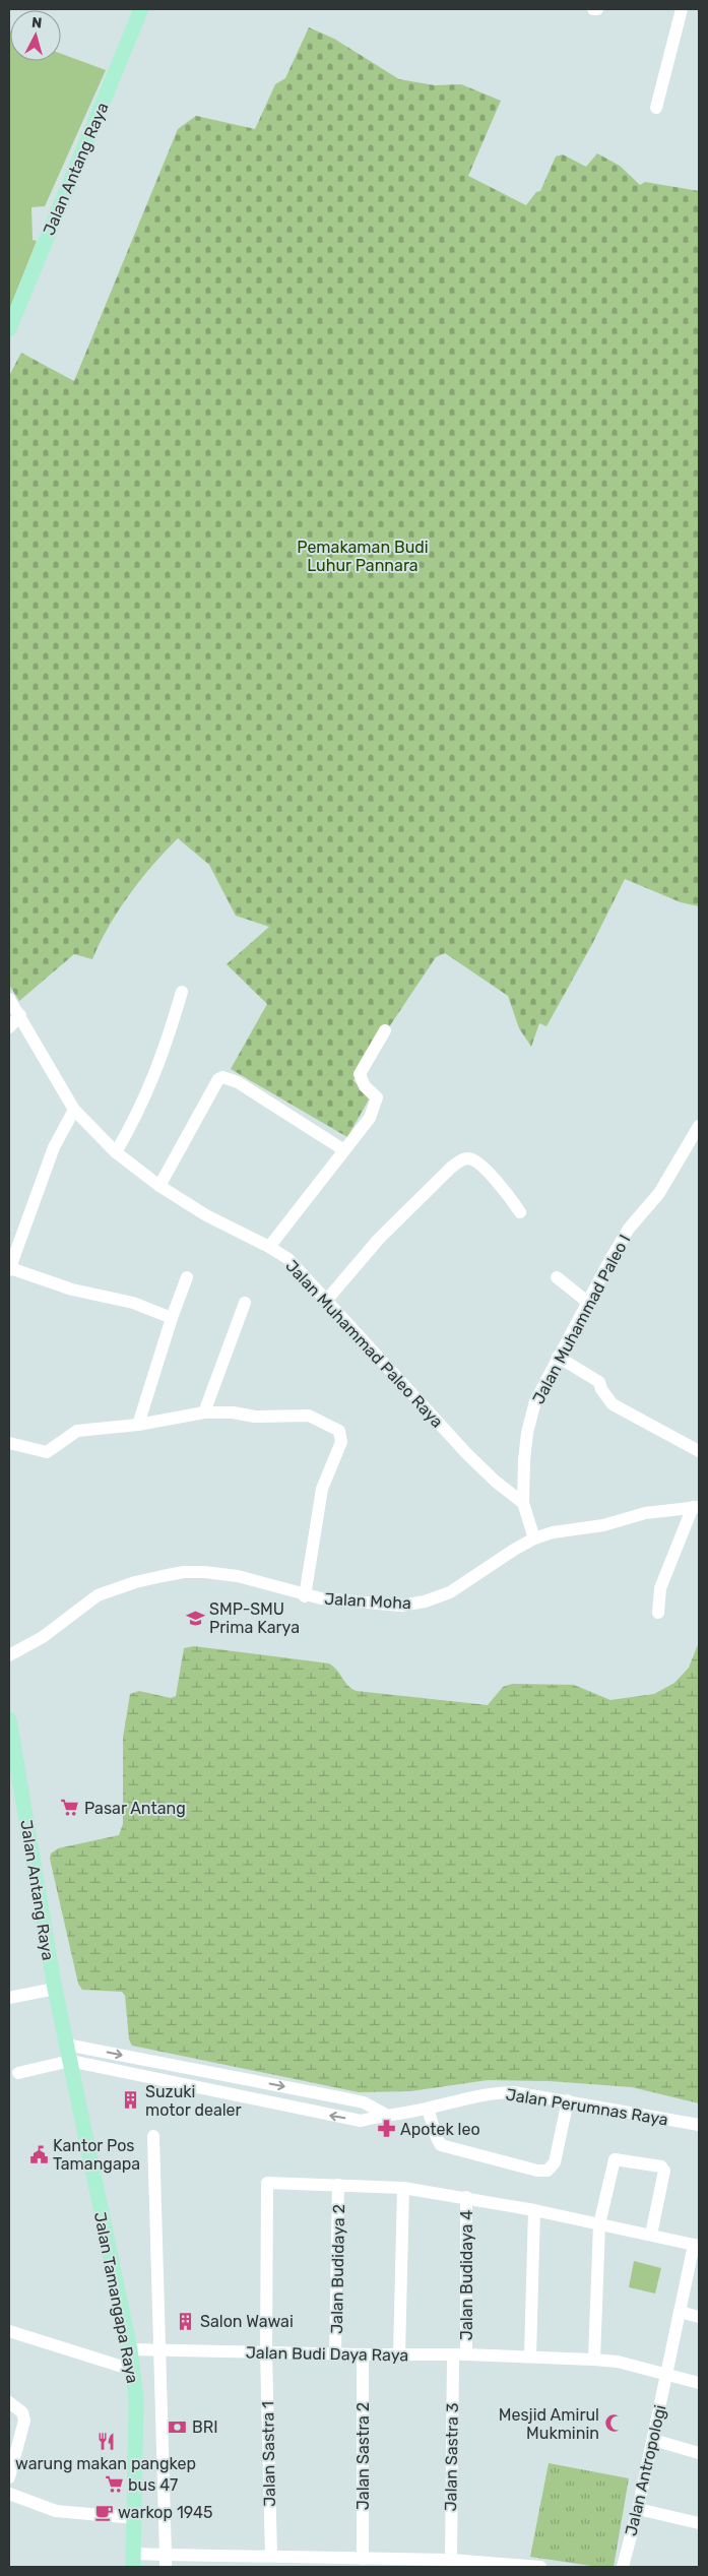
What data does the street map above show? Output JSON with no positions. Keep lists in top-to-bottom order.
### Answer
{
  "streets": {
    "main road": ["Jalan Antang Raya", "Jalan Tamangapa Raya"],
    "street": [
      "Jalan Muhammad Paleo I",
      "Jalan Muhammad Paleo Raya",
      "Jalan Moha",
      "Jalan Perumnas Raya",
      "Jalan Budidaya 2",
      "Jalan Budidaya 4",
      "Jalan Budi Daya Raya",
      "Jalan Sastra 1",
      "Jalan Sastra 2",
      "Jalan Sastra 3",
      "Jalan Antropologi"
    ]
  },
  "crossings": [
    ["Jalan Antang Raya", "Jalan Perumnas Raya"],
    ["Jalan Antang Raya", "Jalan Tamangapa Raya"],
    ["Jalan Muhammad Paleo I", "Jalan Muhammad Paleo Raya"],
    ["Jalan Perumnas Raya", "Jalan Tamangapa Raya"],
    ["Jalan Budidaya 2", "Jalan Budi Daya Raya"],
    ["Jalan Budidaya 2", "Jalan Sastra 1"],
    ["Jalan Budidaya 4", "Jalan Budi Daya Raya"],
    ["Jalan Tamangapa Raya", "Jalan Budi Daya Raya"],
    ["Jalan Budi Daya Raya", "Jalan Sastra 1"],
    ["Jalan Budi Daya Raya", "Jalan Sastra 2"],
    ["Jalan Budi Daya Raya", "Jalan Sastra 3"],
    ["Jalan Budi Daya Raya", "Jalan Antropologi"]
  ],
  "parks": ["Pemakaman Budi Luhur Pannara"],
  "places": {
    "school or university": ["SMP-SMU Prima Karya"],
    "supermarket": ["Pasar Antang", "bus 47"],
    "building": ["Suzuki motor dealer", "Salon Wawai"],
    "pharmacy": ["Apotek leo"],
    "public building": ["Kantor Pos Tamangapa"],
    "mosque": ["Mesjid Amirul Mukminin"],
    "bank": ["BRI"],
    "restaurant": ["warung makan pangkep"],
    "cafe": ["warkop 1945"]
  },
  "north": "top"
}
